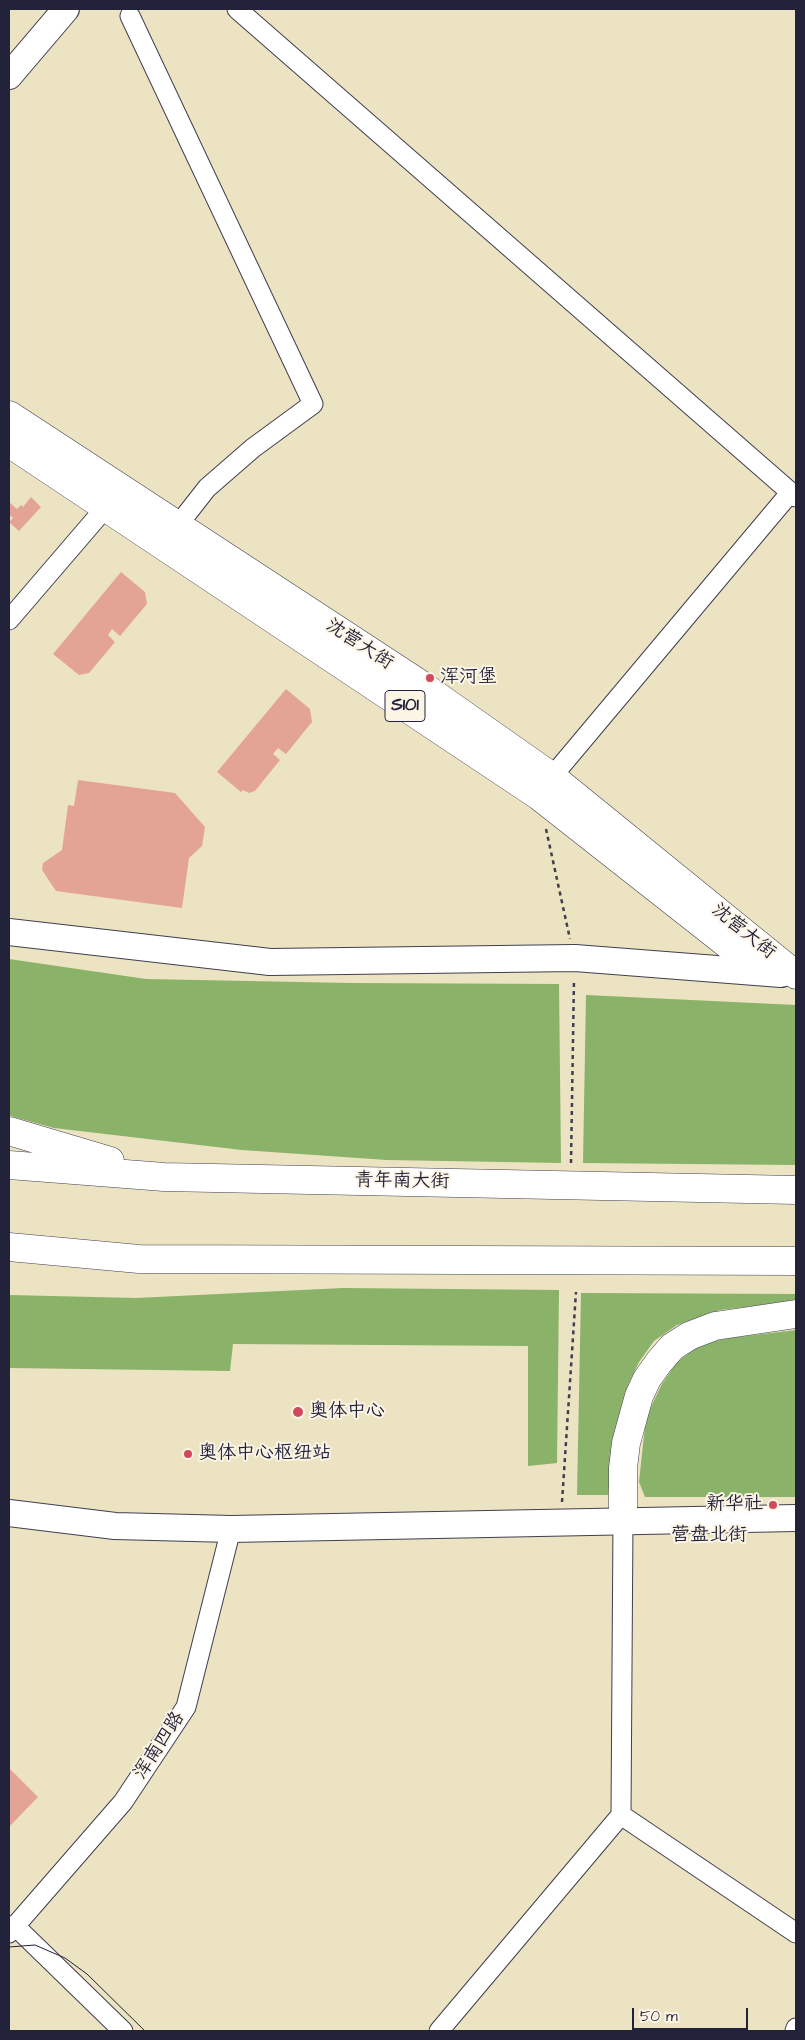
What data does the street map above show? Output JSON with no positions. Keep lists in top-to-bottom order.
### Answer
{
  "streets": {
    "main road": ["沈营大街", "S101", "青年南大街"],
    "street": ["营盘北街", "浑南四路"]
  },
  "places": [
    "浑河堡",
    "奥体中心",
    "奥体中心枢纽站",
    "新华社"
  ],
  "scale_bar": "50 m"
}
